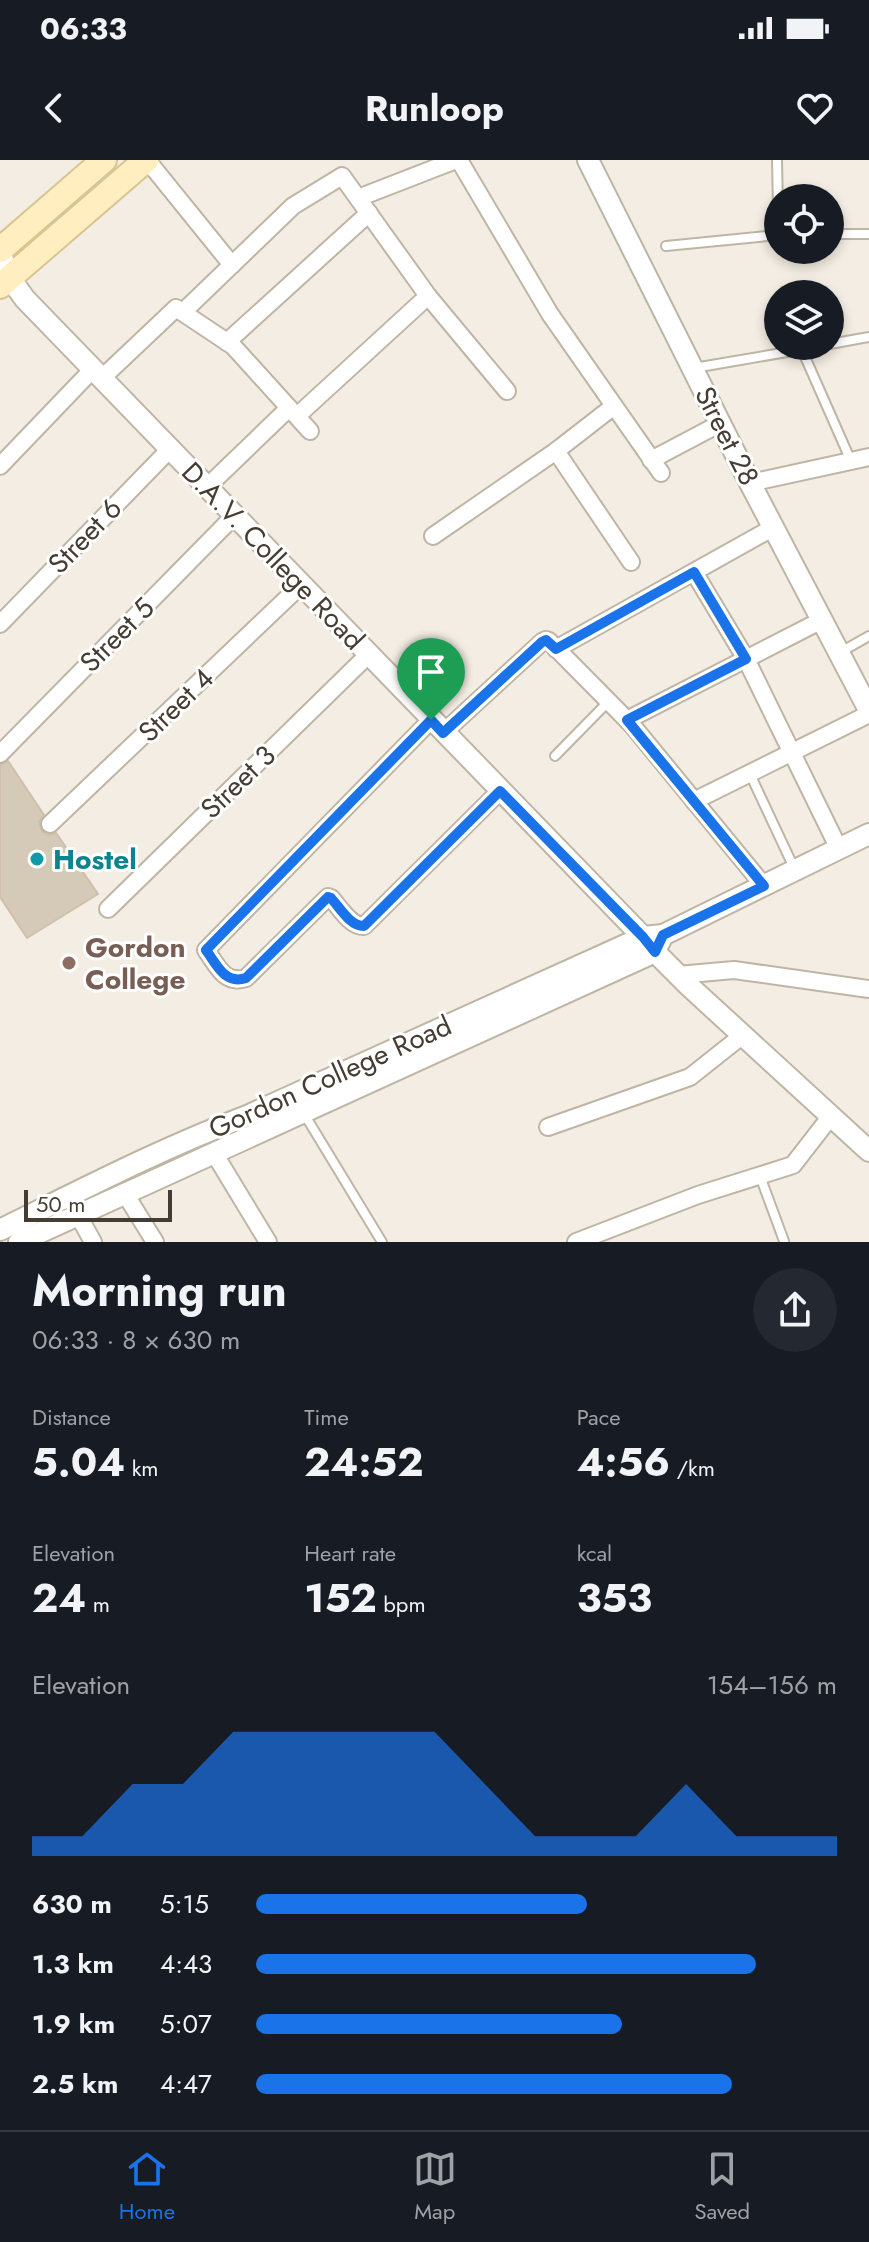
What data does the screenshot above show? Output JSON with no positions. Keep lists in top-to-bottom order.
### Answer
{
  "streets": {
    "street": [
      "Street 28",
      "Street 6",
      "D.A.V. College Road",
      "Street 5",
      "Street 4",
      "Street 3",
      "Gordon College Road"
    ]
  },
  "crossings": [
    ["Street 6", "D.A.V. College Road"],
    ["D.A.V. College Road", "Street 5"],
    ["D.A.V. College Road", "Street 4"],
    ["D.A.V. College Road", "Street 3"],
    ["D.A.V. College Road", "Gordon College Road"]
  ],
  "places": ["Hostel", "Gordon College"],
  "scale_bar": "50 m",
  "page": {
    "status": "06:33",
    "header": "Runloop",
    "scale": "50 m",
    "heading": ["Morning run", "06:33 · 8 × 630 m"],
    "stats": [
      ["Distance", "5.04 km"],
      ["Time", "24:52"],
      ["Pace", "4:56 /km"],
      ["Elevation", "24 m"],
      ["Heart rate", "152 bpm"],
      ["kcal", "353"]
    ],
    "chart": ["Elevation", "154–156 m"],
    "list": [
      {
        "name": "630 m",
        "note": "5:15"
      },
      {
        "name": "1.3 km",
        "note": "4:43"
      },
      {
        "name": "1.9 km",
        "note": "5:07"
      },
      {
        "name": "2.5 km",
        "note": "4:47"
      }
    ],
    "tabs": ["Home", "Map", "Saved"]
  }
}
